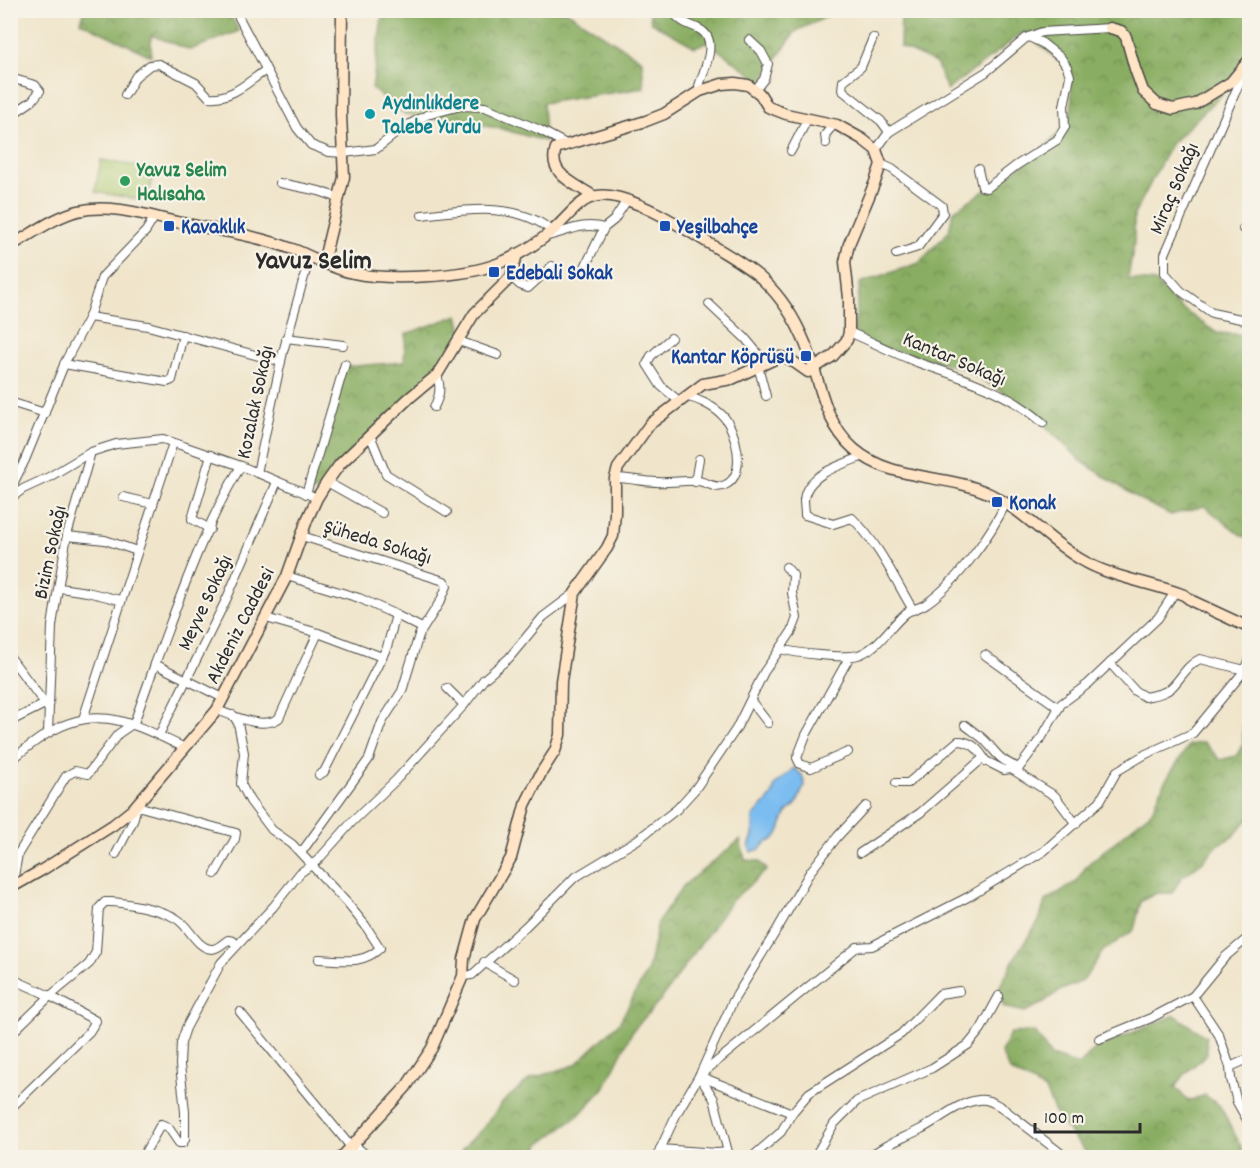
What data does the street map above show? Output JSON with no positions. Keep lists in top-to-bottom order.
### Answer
{
  "streets": {
    "street": [
      "Miraç Sokağı",
      "Kantar Sokağı",
      "Kozalak Sokağı",
      "Şüheda Sokağı",
      "Bizim Sokağı",
      "Meyve Sokağı",
      "Akdeniz Caddesi"
    ]
  },
  "crossings": [
    ["Şüheda Sokağı", "Akdeniz Caddesi"]
  ],
  "districts": ["Yavuz Selim"],
  "places": {
    "other": ["Aydınlıkdere Talebe Yurdu", "Yavuz Selim Halısaha"],
    "transit": [
      "Kavaklık",
      "Yeşilbahçe",
      "Edebali Sokak",
      "Kantar Köprüsü",
      "Konak"
    ]
  },
  "scale_bar": "100 m"
}
